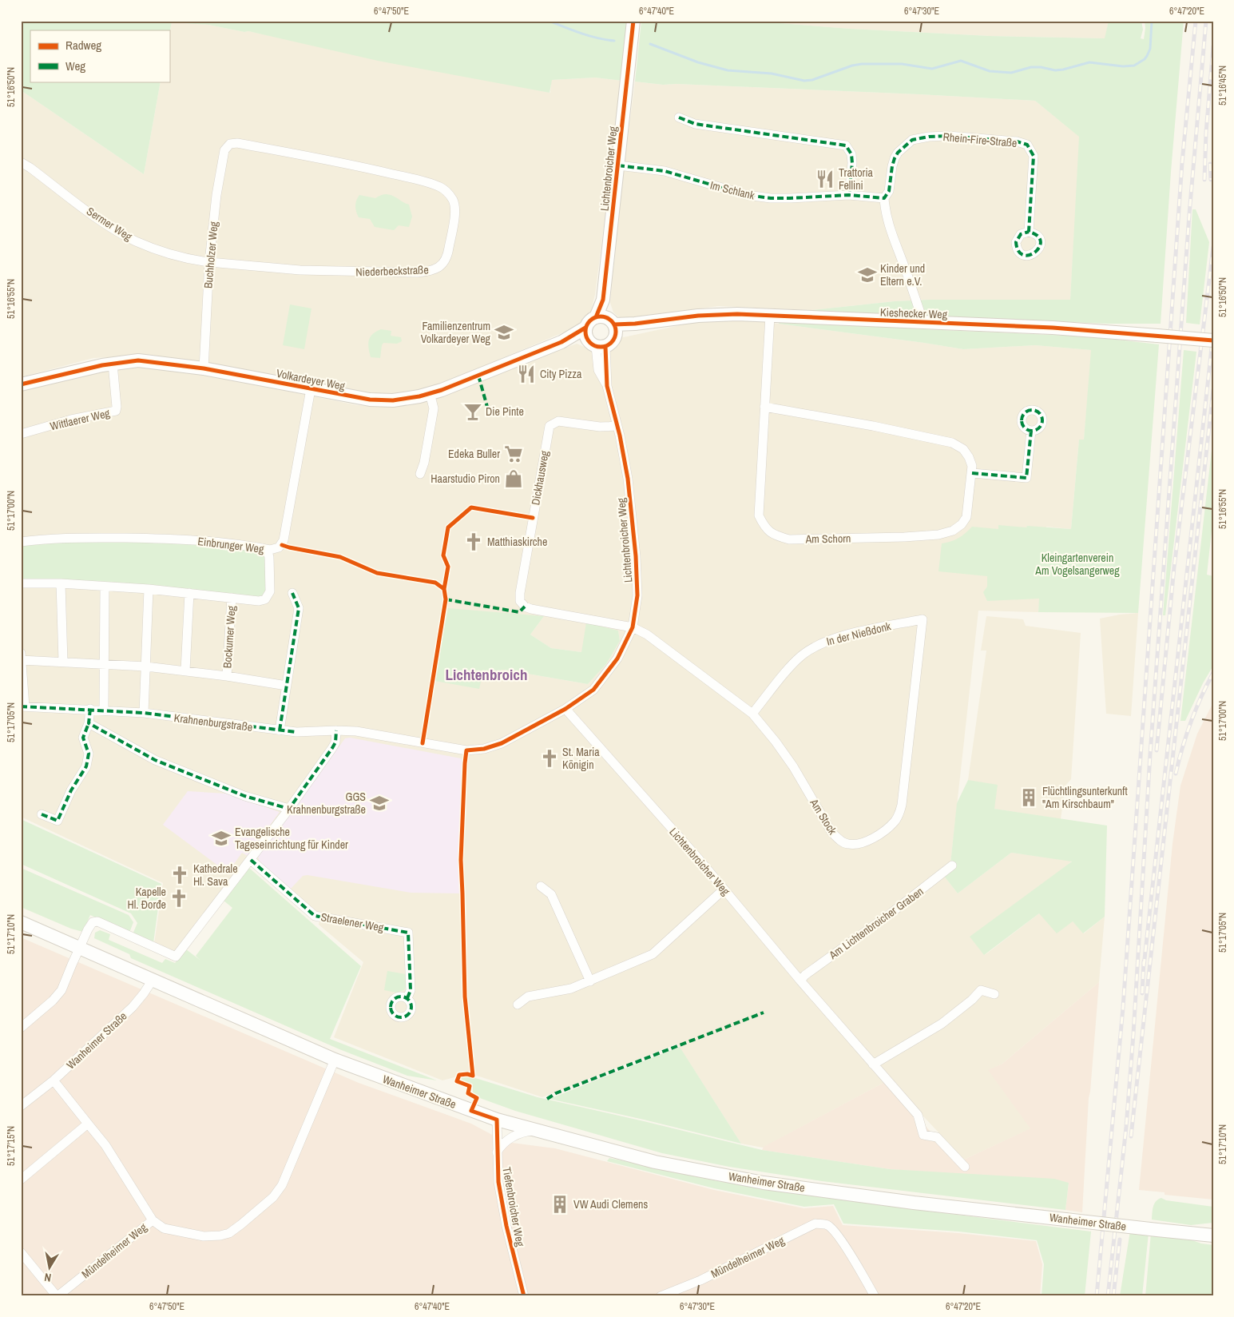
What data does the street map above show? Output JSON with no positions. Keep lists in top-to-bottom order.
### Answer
{
  "streets": {
    "street": [
      "Rhein-Fire-Straße",
      "Lichtenbroicher Weg",
      "Im Schlank",
      "Sermer Weg",
      "Buchholzer Weg",
      "Niederbeckstraße",
      "Kieshecker Weg",
      "Volkardeyer Weg",
      "Wittlaerer Weg",
      "Dickhausweg",
      "Am Schorn",
      "Einbrunger Weg",
      "In der Nießdonk",
      "Bockumer Weg",
      "Krahnenburgstraße",
      "Am Stock",
      "Straelener Weg",
      "Am Lichtenbroicher Graben",
      "Wanheimer Straße",
      "Tiefenbroicher Weg",
      "Mündelheimer Weg"
    ]
  },
  "crossings": [
    ["Rhein-Fire-Straße", "Im Schlank"],
    ["Lichtenbroicher Weg", "Im Schlank"],
    ["Lichtenbroicher Weg", "Kieshecker Weg"],
    ["Lichtenbroicher Weg", "Volkardeyer Weg"],
    ["Lichtenbroicher Weg", "Dickhausweg"],
    ["Lichtenbroicher Weg", "Krahnenburgstraße"],
    ["Lichtenbroicher Weg", "Am Stock"],
    ["Lichtenbroicher Weg", "Am Lichtenbroicher Graben"],
    ["Sermer Weg", "Buchholzer Weg"],
    ["Sermer Weg", "Niederbeckstraße"],
    ["Buchholzer Weg", "Niederbeckstraße"],
    ["Buchholzer Weg", "Volkardeyer Weg"],
    ["Kieshecker Weg", "Volkardeyer Weg"],
    ["Kieshecker Weg", "Am Schorn"],
    ["Volkardeyer Weg", "Wittlaerer Weg"],
    ["Volkardeyer Weg", "Einbrunger Weg"],
    ["Dickhausweg", "Am Stock"],
    ["Einbrunger Weg", "Bockumer Weg"],
    ["In der Nießdonk", "Am Stock"],
    ["Bockumer Weg", "Krahnenburgstraße"],
    ["Wanheimer Straße", "Tiefenbroicher Weg"]
  ],
  "districts": ["Lichtenbroich"],
  "parks": ["Kleingartenverein Am Vogelsangerweg"],
  "places": {
    "restaurant": ["Trattoria Fellini", "City Pizza"],
    "school or university": [
      "Kinder und Eltern e.V.",
      "Familienzentrum Volkardeyer Weg",
      "GGS Krahnenburgstraße",
      "Evangelische Tageseinrichtung für Kinder"
    ],
    "bar": ["Die Pinte"],
    "supermarket": ["Edeka Buller"],
    "shop": ["Haarstudio Piron"],
    "church": [
      "Matthiaskirche",
      "St. Maria Königin",
      "Kathedrale Hl. Sava",
      "Kapelle Hl. Đorđe"
    ],
    "building": ["Flüchtlingsunterkunft \"Am Kirschbaum\"", "VW Audi Clemens"]
  },
  "legend": ["Radweg", "Weg"],
  "north": "bottom",
  "coordinates": [
    "6°47'50\"E",
    "6°47'40\"E",
    "6°47'30\"E",
    "6°47'20\"E",
    "51°16'45\"N",
    "51°16'50\"N",
    "51°16'55\"N",
    "51°17'00\"N",
    "51°17'05\"N",
    "51°17'10\"N",
    "51°17'15\"N"
  ]
}
